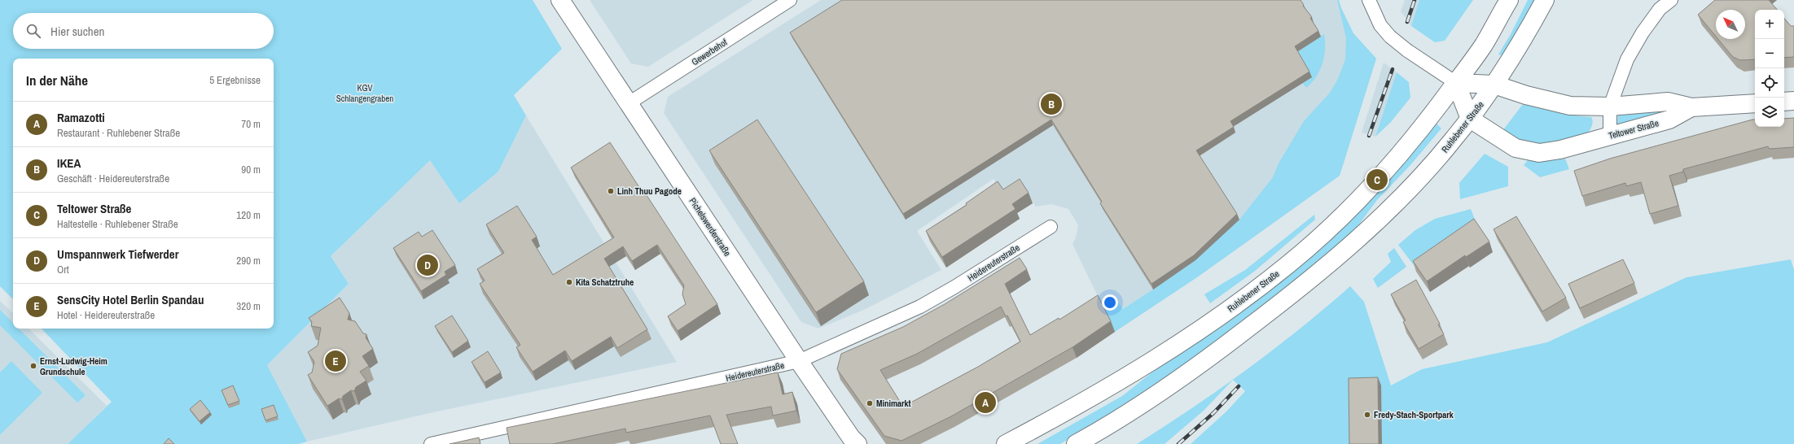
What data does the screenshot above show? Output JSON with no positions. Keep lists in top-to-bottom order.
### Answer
{
  "streets": {
    "main road": ["Ruhlebener Straße", "Teltower Straße", "Pichelswerderstraße"],
    "street": ["Gewerbehof", "Heidereuterstraße"]
  },
  "crossings": [
    ["Gewerbehof", "Pichelswerderstraße"],
    ["Ruhlebener Straße", "Teltower Straße"],
    ["Pichelswerderstraße", "Heidereuterstraße"]
  ],
  "parks": ["KGV Schlangengraben"],
  "places": [
    "Linh Thuu Pagode",
    "Kita Schatztruhe",
    "Ernst-Ludwig-Heim Grundschule",
    "Minimarkt",
    "Fredy-Stach-Sportpark"
  ],
  "north": "top left",
  "page": {
    "map_buttons": ["+", "−"],
    "search": "Hier suchen",
    "heading": ["In der Nähe", "5 Ergebnisse"],
    "pins": [
      "B",
      "C",
      "D",
      "E",
      "A"
    ],
    "list": [
      {
        "mark": "A",
        "name": "Ramazotti",
        "note": "Restaurant · Ruhlebener Straße",
        "value": "70 m"
      },
      {
        "mark": "B",
        "name": "IKEA",
        "note": "Geschäft · Heidereuterstraße",
        "value": "90 m"
      },
      {
        "mark": "C",
        "name": "Teltower Straße",
        "note": "Haltestelle · Ruhlebener Straße",
        "value": "120 m"
      },
      {
        "mark": "D",
        "name": "Umspannwerk Tiefwerder",
        "note": "Ort",
        "value": "290 m"
      },
      {
        "mark": "E",
        "name": "SensCity Hotel Berlin Spandau",
        "note": "Hotel · Heidereuterstraße",
        "value": "320 m"
      }
    ]
  }
}
